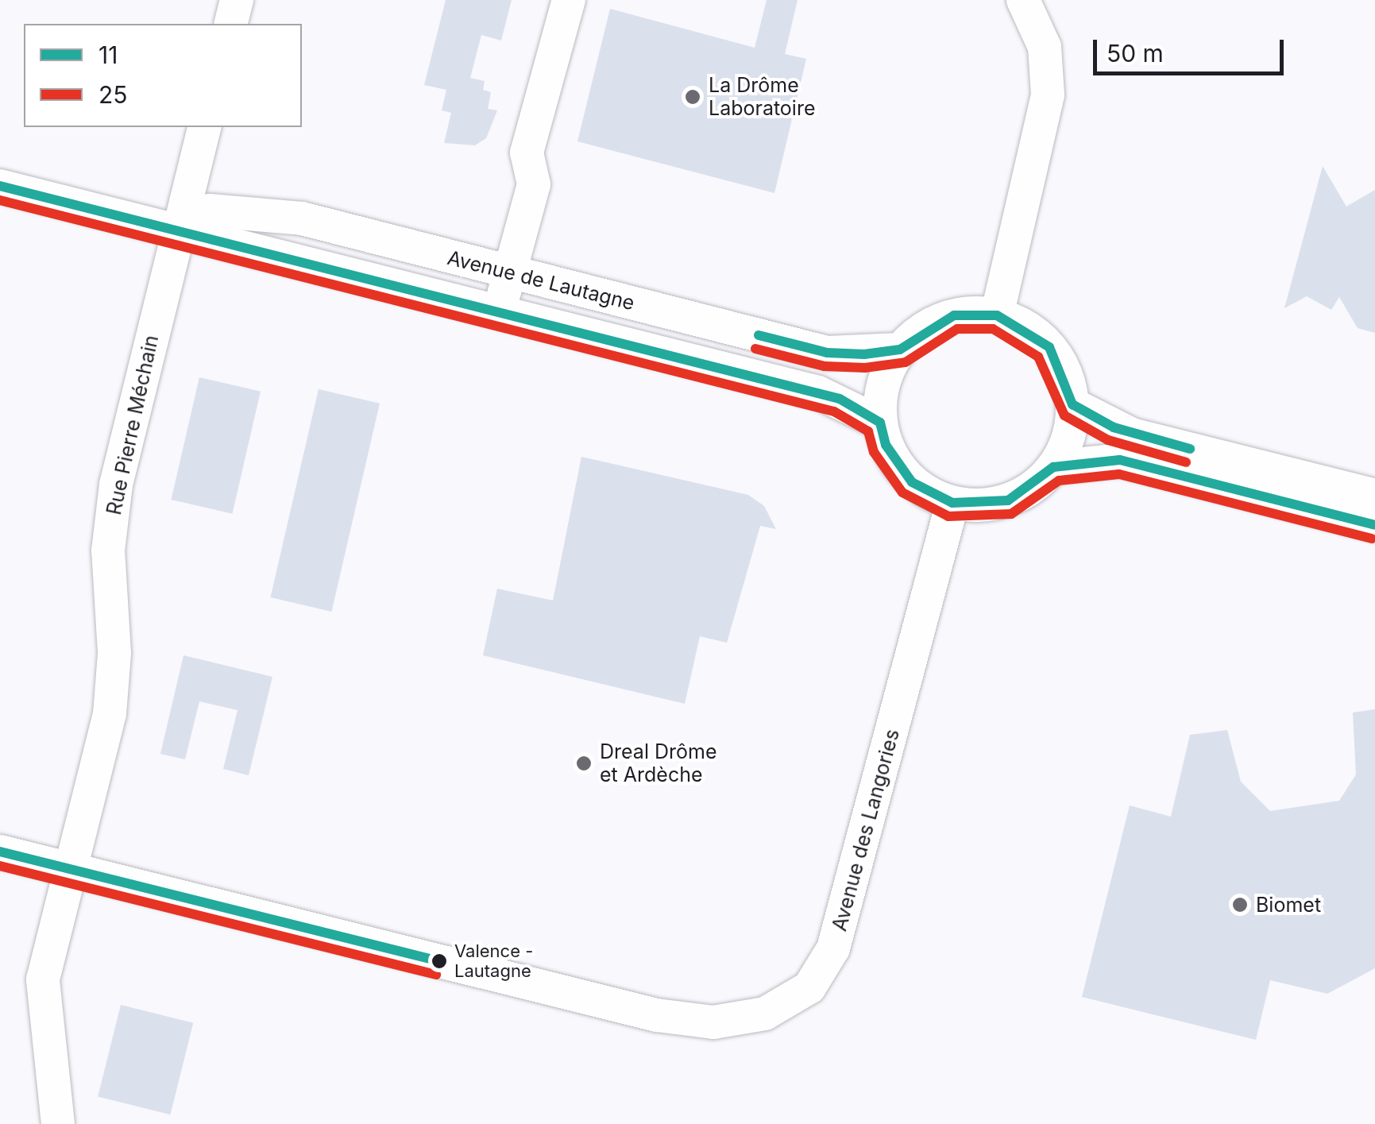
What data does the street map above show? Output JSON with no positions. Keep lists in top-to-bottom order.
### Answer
{
  "streets": {
    "street": ["Avenue de Lautagne", "Rue Pierre Méchain", "Avenue des Langories"]
  },
  "crossings": [
    ["Avenue de Lautagne", "Rue Pierre Méchain"],
    ["Avenue de Lautagne", "Avenue des Langories"],
    ["Rue Pierre Méchain", "Avenue des Langories"]
  ],
  "places": [
    "La Drôme Laboratoire",
    "Dreal Drôme et Ardèche",
    "Biomet",
    "Valence - Lautagne"
  ],
  "lines": ["transit line 11", "transit line 25"],
  "legend": ["11", "25"],
  "scale_bar": "50 m"
}
